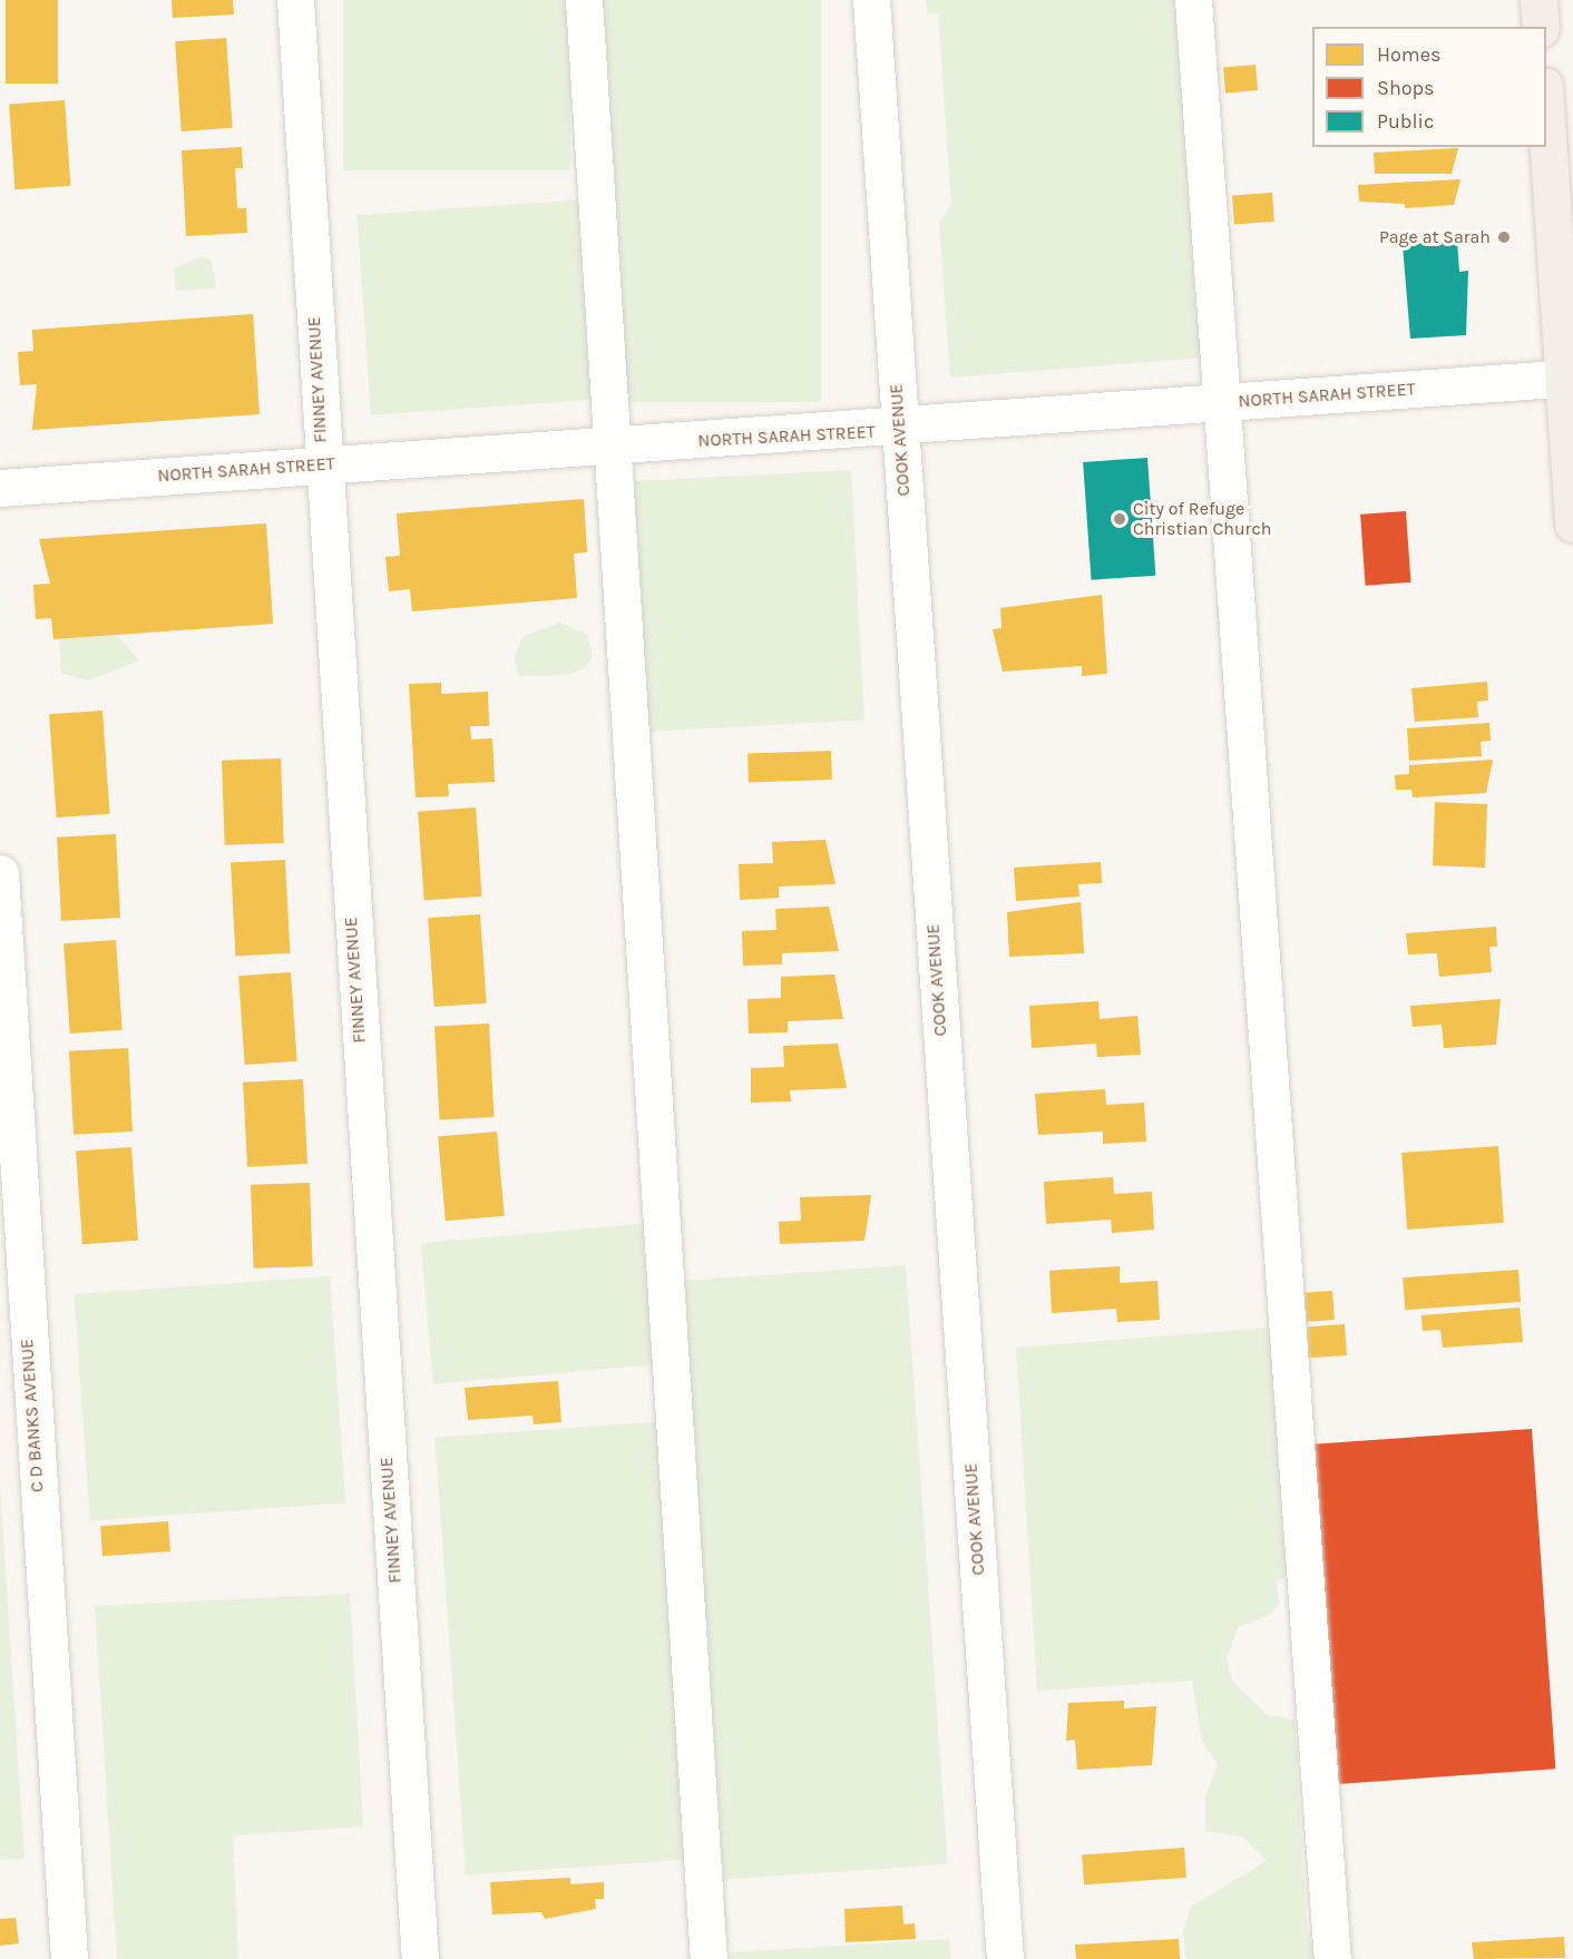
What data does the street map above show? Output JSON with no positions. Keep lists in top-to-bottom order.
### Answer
{
  "streets": {
    "street": [
      "FINNEY AVENUE",
      "NORTH SARAH STREET",
      "COOK AVENUE",
      "C D BANKS AVENUE"
    ]
  },
  "crossings": [
    ["FINNEY AVENUE", "NORTH SARAH STREET"],
    ["NORTH SARAH STREET", "COOK AVENUE"]
  ],
  "places": ["Page at Sarah", "City of Refuge Christian Church"],
  "legend": ["Homes", "Shops", "Public"]
}
